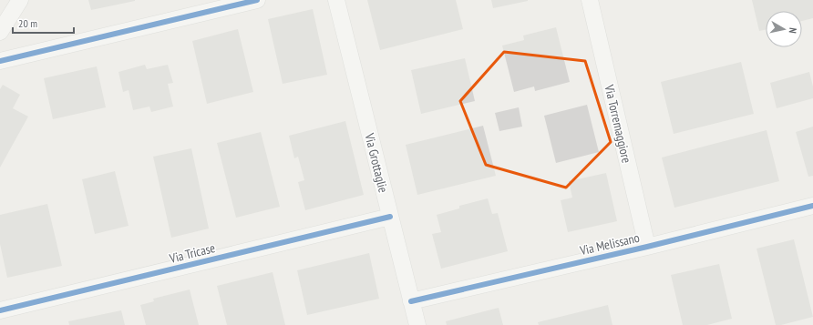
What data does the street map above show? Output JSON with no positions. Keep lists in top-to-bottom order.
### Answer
{
  "streets": {
    "street": [
      "Via Torremaggiore",
      "Via Grottaglie",
      "Via Melissano",
      "Via Tricase"
    ]
  },
  "crossings": [
    ["Via Torremaggiore", "Via Melissano"],
    ["Via Grottaglie", "Via Melissano"],
    ["Via Grottaglie", "Via Tricase"]
  ],
  "scale_bar": "20 m",
  "north": "right"
}
